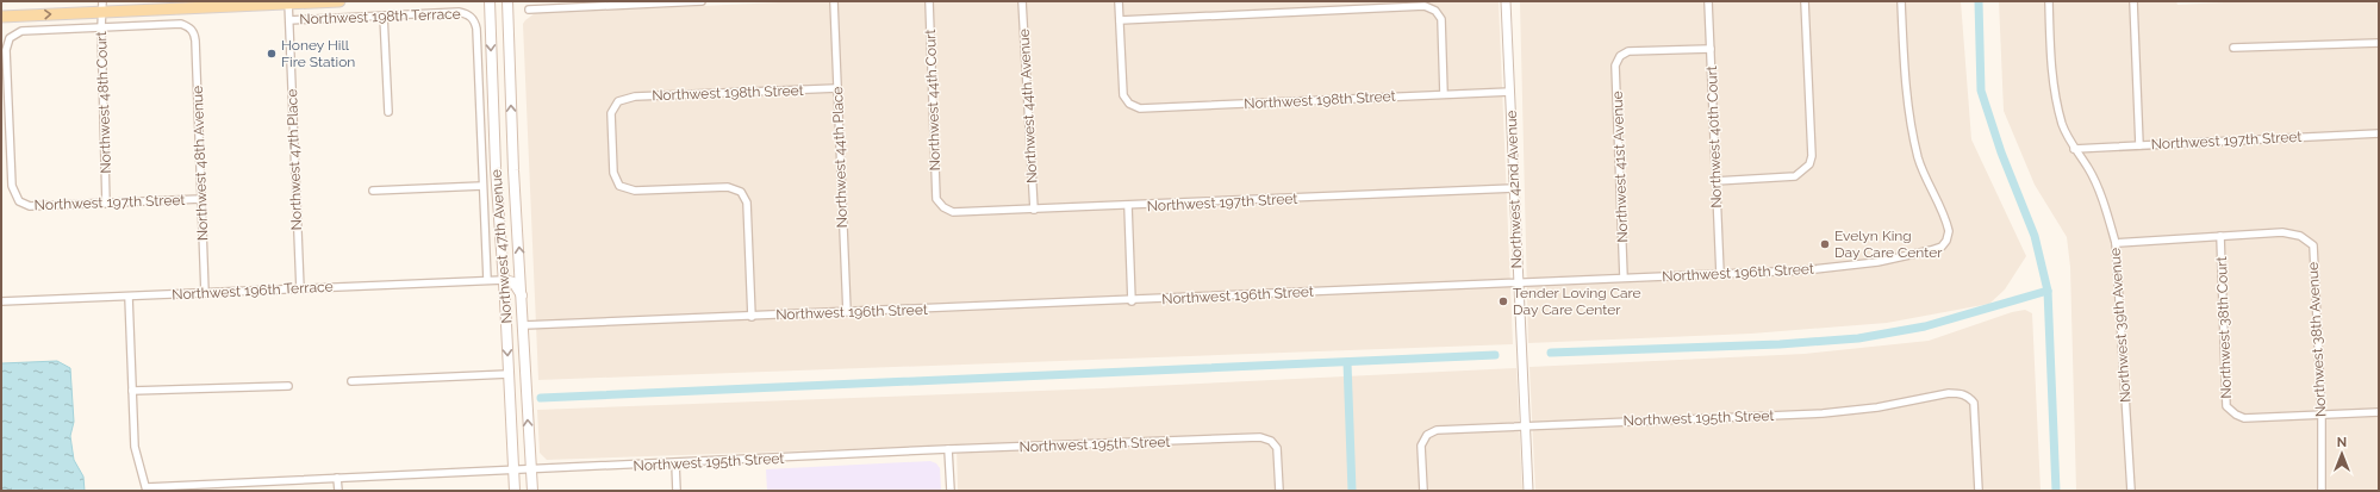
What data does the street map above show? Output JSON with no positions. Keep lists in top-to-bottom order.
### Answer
{
  "streets": {
    "main road": ["Northwest 47th Avenue"],
    "street": [
      "Northwest 198th Terrace",
      "Northwest 198th Street",
      "Northwest 44th Court",
      "Northwest 48th Court",
      "Northwest 44th Avenue",
      "Northwest 40th Court",
      "Northwest 197th Street",
      "Northwest 44th Place",
      "Northwest 47th Place",
      "Northwest 48th Avenue",
      "Northwest 41st Avenue",
      "Northwest 42nd Avenue",
      "Northwest 196th Street",
      "Northwest 196th Terrace",
      "Northwest 39th Avenue",
      "Northwest 38th Court",
      "Northwest 38th Avenue",
      "Northwest 195th Street"
    ]
  },
  "crossings": [
    ["Northwest 198th Terrace", "Northwest 47th Place"],
    ["Northwest 198th Terrace", "Northwest 47th Avenue"],
    ["Northwest 198th Street", "Northwest 44th Place"],
    ["Northwest 198th Street", "Northwest 42nd Avenue"],
    ["Northwest 198th Street", "Northwest 196th Street"],
    ["Northwest 44th Court", "Northwest 197th Street"],
    ["Northwest 48th Court", "Northwest 197th Street"],
    ["Northwest 48th Court", "Northwest 48th Avenue"],
    ["Northwest 44th Avenue", "Northwest 197th Street"],
    ["Northwest 40th Court", "Northwest 41st Avenue"],
    ["Northwest 40th Court", "Northwest 196th Street"],
    ["Northwest 197th Street", "Northwest 48th Avenue"],
    ["Northwest 197th Street", "Northwest 42nd Avenue"],
    ["Northwest 197th Street", "Northwest 39th Avenue"],
    ["Northwest 44th Place", "Northwest 196th Street"],
    ["Northwest 47th Place", "Northwest 196th Terrace"],
    ["Northwest 48th Avenue", "Northwest 196th Terrace"],
    ["Northwest 41st Avenue", "Northwest 196th Street"],
    ["Northwest 42nd Avenue", "Northwest 196th Street"],
    ["Northwest 42nd Avenue", "Northwest 195th Street"],
    ["Northwest 47th Avenue", "Northwest 196th Street"],
    ["Northwest 47th Avenue", "Northwest 196th Terrace"],
    ["Northwest 47th Avenue", "Northwest 195th Street"],
    ["Northwest 38th Court", "Northwest 38th Avenue"]
  ],
  "places": ["Honey Hill Fire Station", "Evelyn King Day Care Center", "Tender Loving Care Day Care Center"],
  "north": "top"
}
